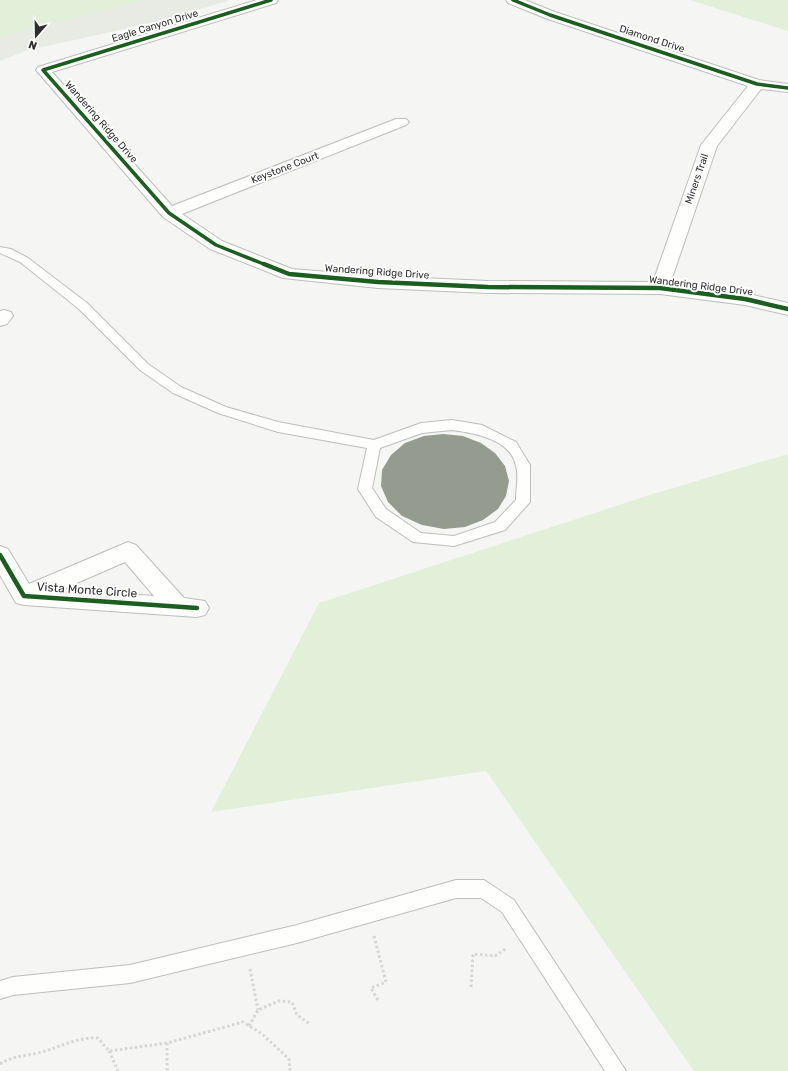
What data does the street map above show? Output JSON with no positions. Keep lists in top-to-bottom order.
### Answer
{
  "streets": {
    "street": [
      "Eagle Canyon Drive",
      "Diamond Drive",
      "Wandering Ridge Drive",
      "Keystone Court",
      "Miners Trail",
      "Vista Monte Circle"
    ]
  },
  "crossings": [
    ["Eagle Canyon Drive", "Wandering Ridge Drive"],
    ["Diamond Drive", "Miners Trail"],
    ["Wandering Ridge Drive", "Keystone Court"],
    ["Wandering Ridge Drive", "Miners Trail"]
  ],
  "north": "bottom"
}
